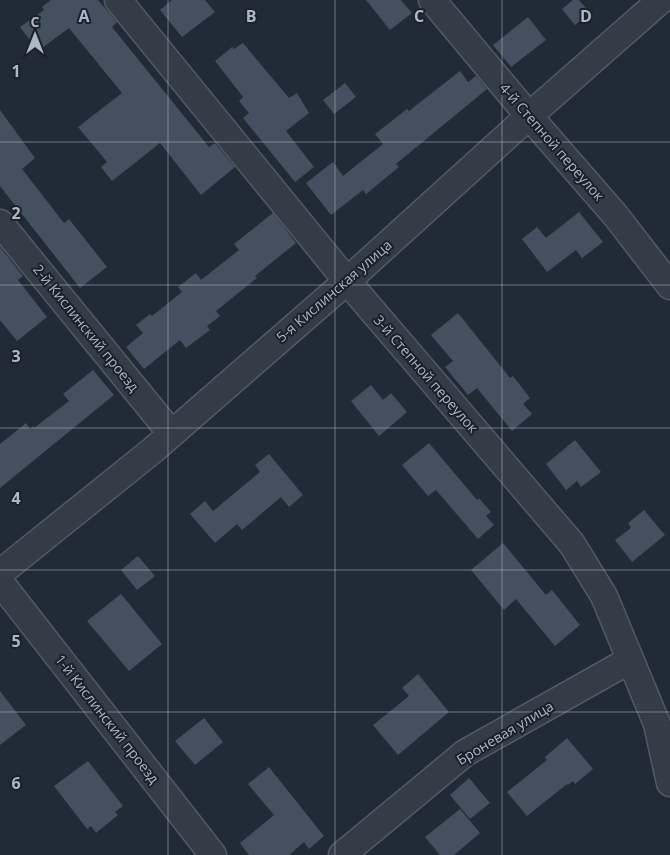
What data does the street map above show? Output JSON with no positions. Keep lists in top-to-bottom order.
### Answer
{
  "streets": {
    "street": [
      "4-й Степной переулок",
      "5-я Кислинская улица",
      "2-й Кислинский проезд",
      "3-й Степной переулок",
      "1-й Кислинский проезд",
      "Броневая улица"
    ]
  },
  "crossings": [
    ["4-й Степной переулок", "5-я Кислинская улица"],
    ["5-я Кислинская улица", "2-й Кислинский проезд"],
    ["5-я Кислинская улица", "3-й Степной переулок"],
    ["3-й Степной переулок", "Броневая улица"]
  ],
  "north": "top",
  "grid": {
    "columns": [
      "A",
      "B",
      "C",
      "D"
    ],
    "rows": [
      "1",
      "2",
      "3",
      "4",
      "5",
      "6"
    ]
  }
}
